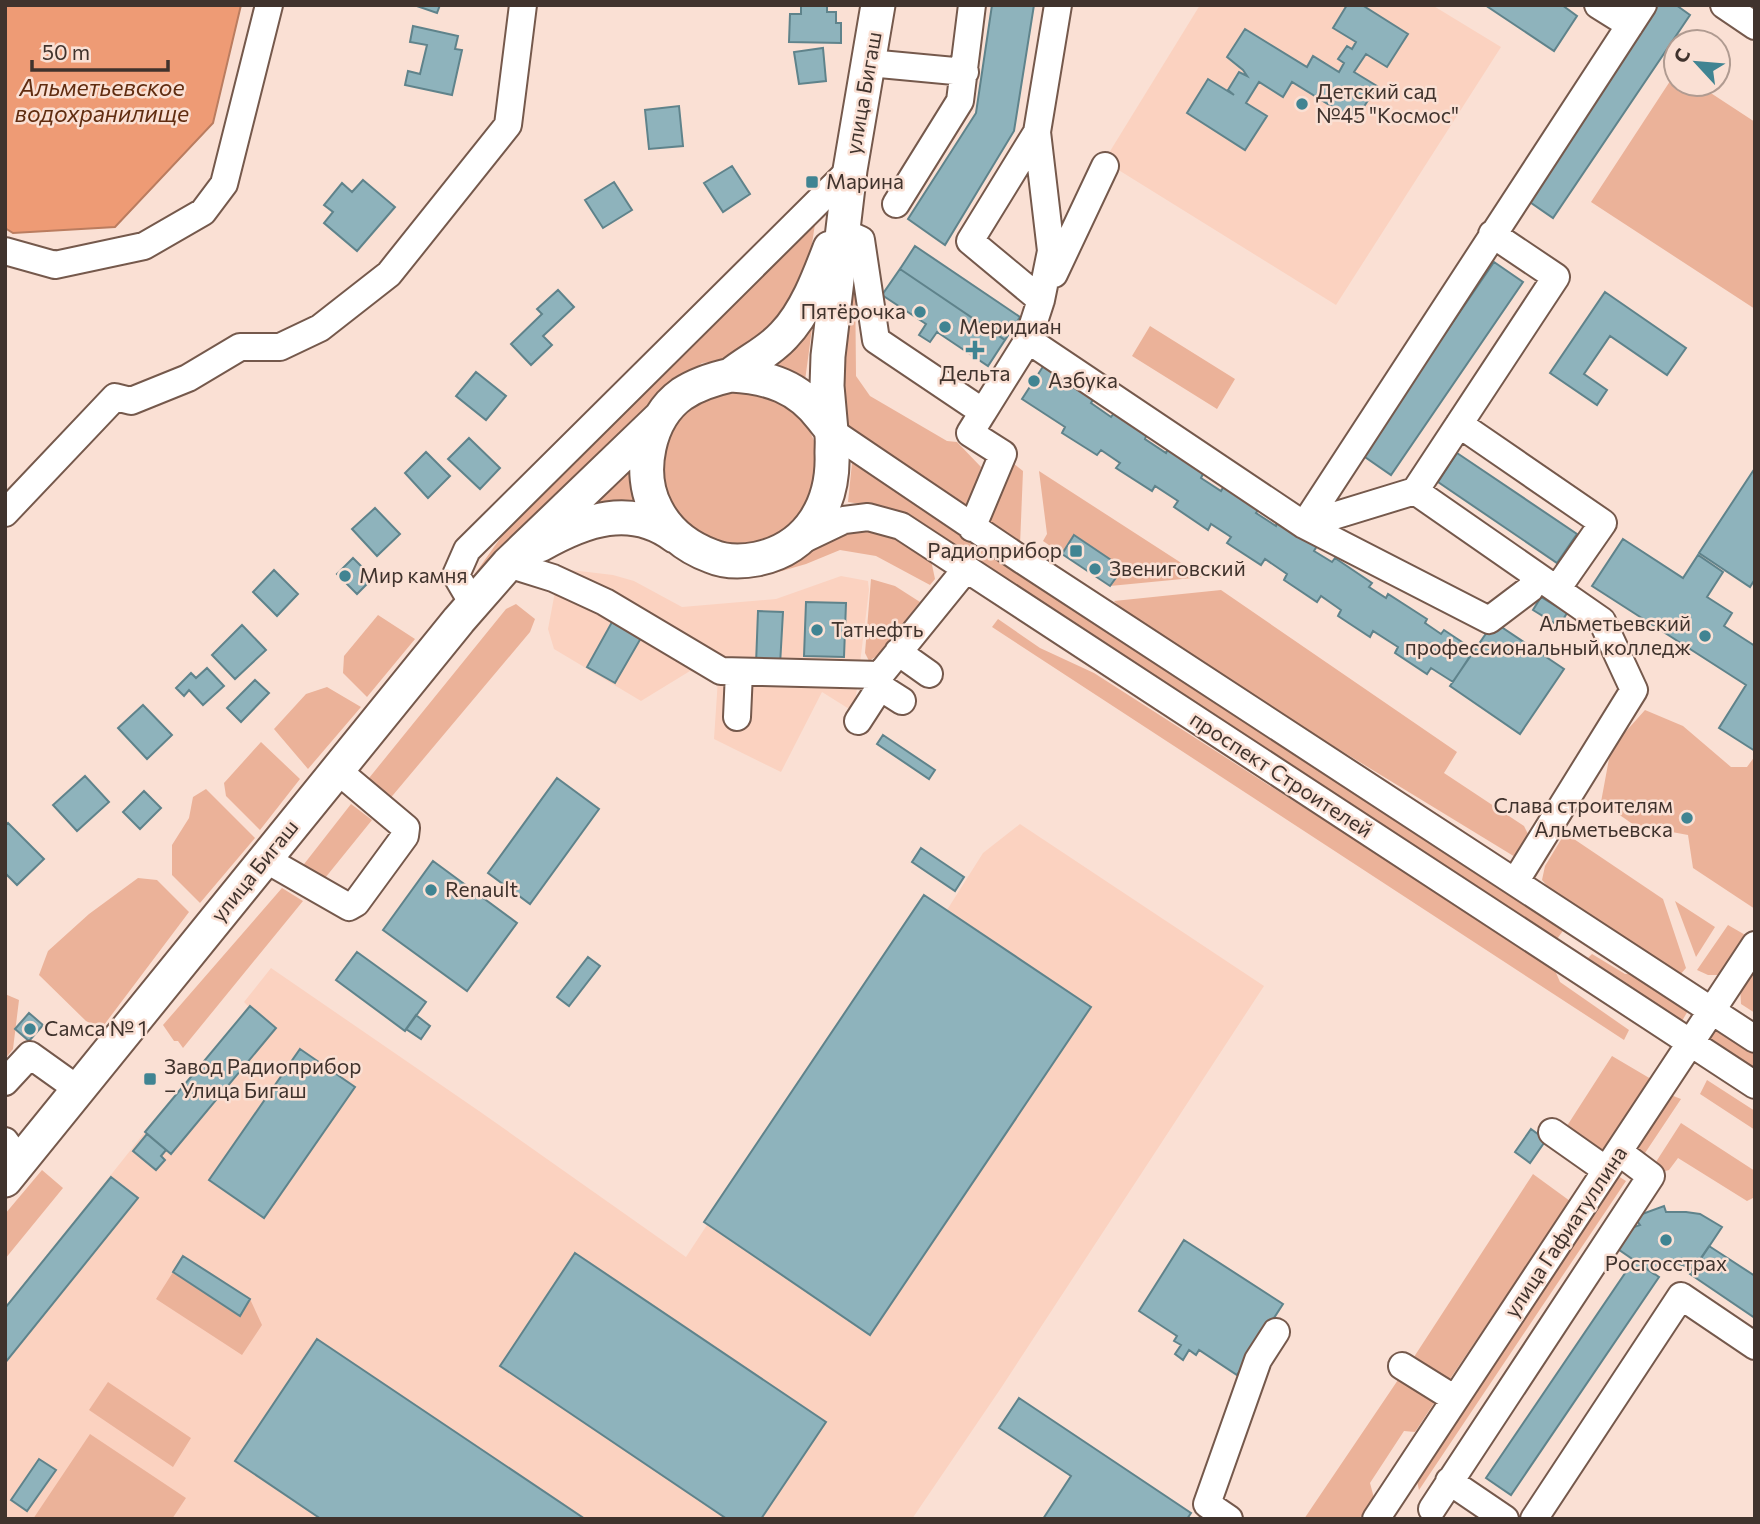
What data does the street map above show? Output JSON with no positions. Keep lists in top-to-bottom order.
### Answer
{
  "streets": {
    "main road": ["улица Бигаш"],
    "street": ["проспект Строителей", "улица Гафиатуллина"]
  },
  "crossings": [
    ["улица Бигаш", "проспект Строителей"],
    ["проспект Строителей", "улица Гафиатуллина"]
  ],
  "water": ["Альметьевское водохранилище"],
  "places": {
    "other": [
      "Детский сад №45 \"Космос\"",
      "Пятёрочка",
      "Меридиан",
      "Азбука",
      "Звениговский",
      "Мир камня",
      "Татнефть",
      "Альметьевский профессиональный колледж",
      "Слава строителям Альметьевска",
      "Renault",
      "Самса № 1",
      "Росгосстрах"
    ],
    "transit": ["Марина", "Радиоприбор", "Завод Радиоприбор – Улица Бигаш"],
    "health": ["Дельта"]
  },
  "scale_bar": "50 m",
  "north": "top left"
}
